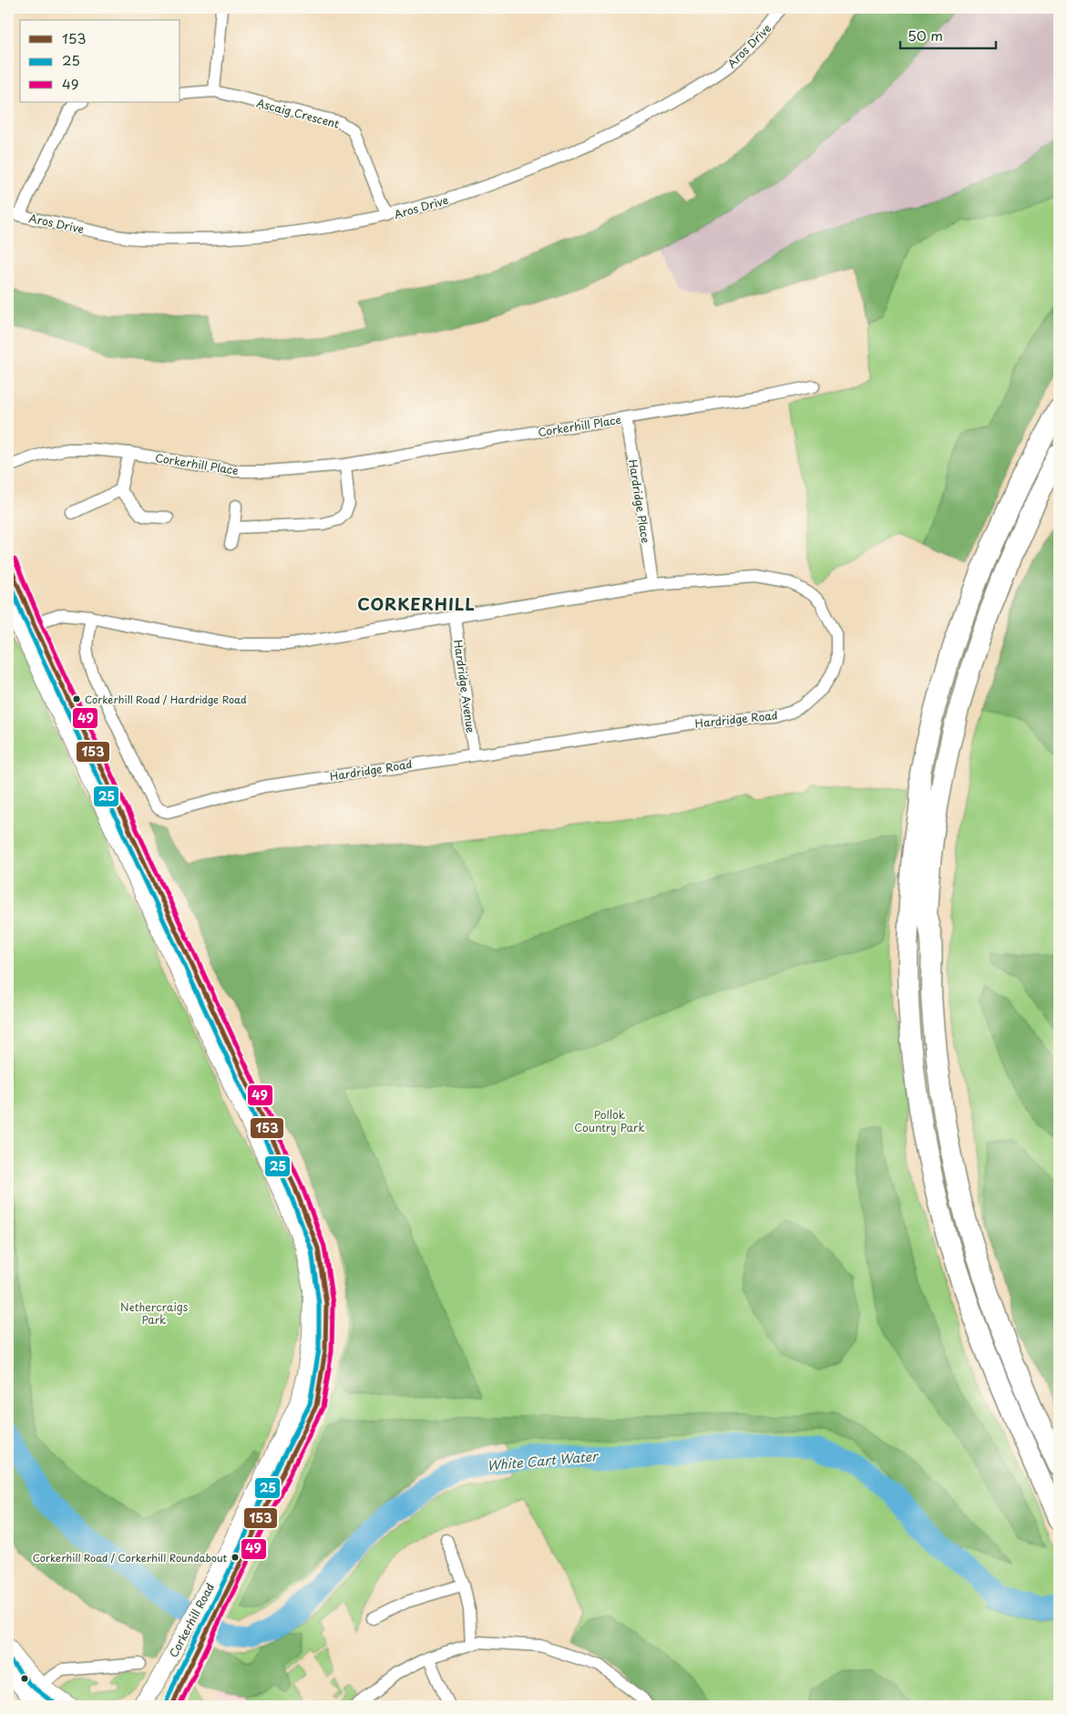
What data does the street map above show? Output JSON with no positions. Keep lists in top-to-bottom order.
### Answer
{
  "streets": {
    "street": [
      "Aros Drive",
      "Ascaig Crescent",
      "Corkerhill Place",
      "Hardridge Place",
      "Hardridge Avenue",
      "Hardridge Road",
      "Corkerhill Road"
    ]
  },
  "crossings": [
    ["Aros Drive", "Ascaig Crescent"],
    ["Corkerhill Place", "Hardridge Place"],
    ["Hardridge Place", "Hardridge Road"],
    ["Hardridge Avenue", "Hardridge Road"],
    ["Hardridge Road", "Corkerhill Road"]
  ],
  "districts": ["CORKERHILL"],
  "water": ["White Cart Water"],
  "parks": ["Pollok Country Park", "Nethercraigs Park"],
  "places": ["Corkerhill Road / Hardridge Road", "Corkerhill Road / Corkerhill Roundabout"],
  "lines": ["transit line 49", "transit line 153", "transit line 25"],
  "legend": ["153", "25", "49"],
  "scale_bar": "50 m"
}
